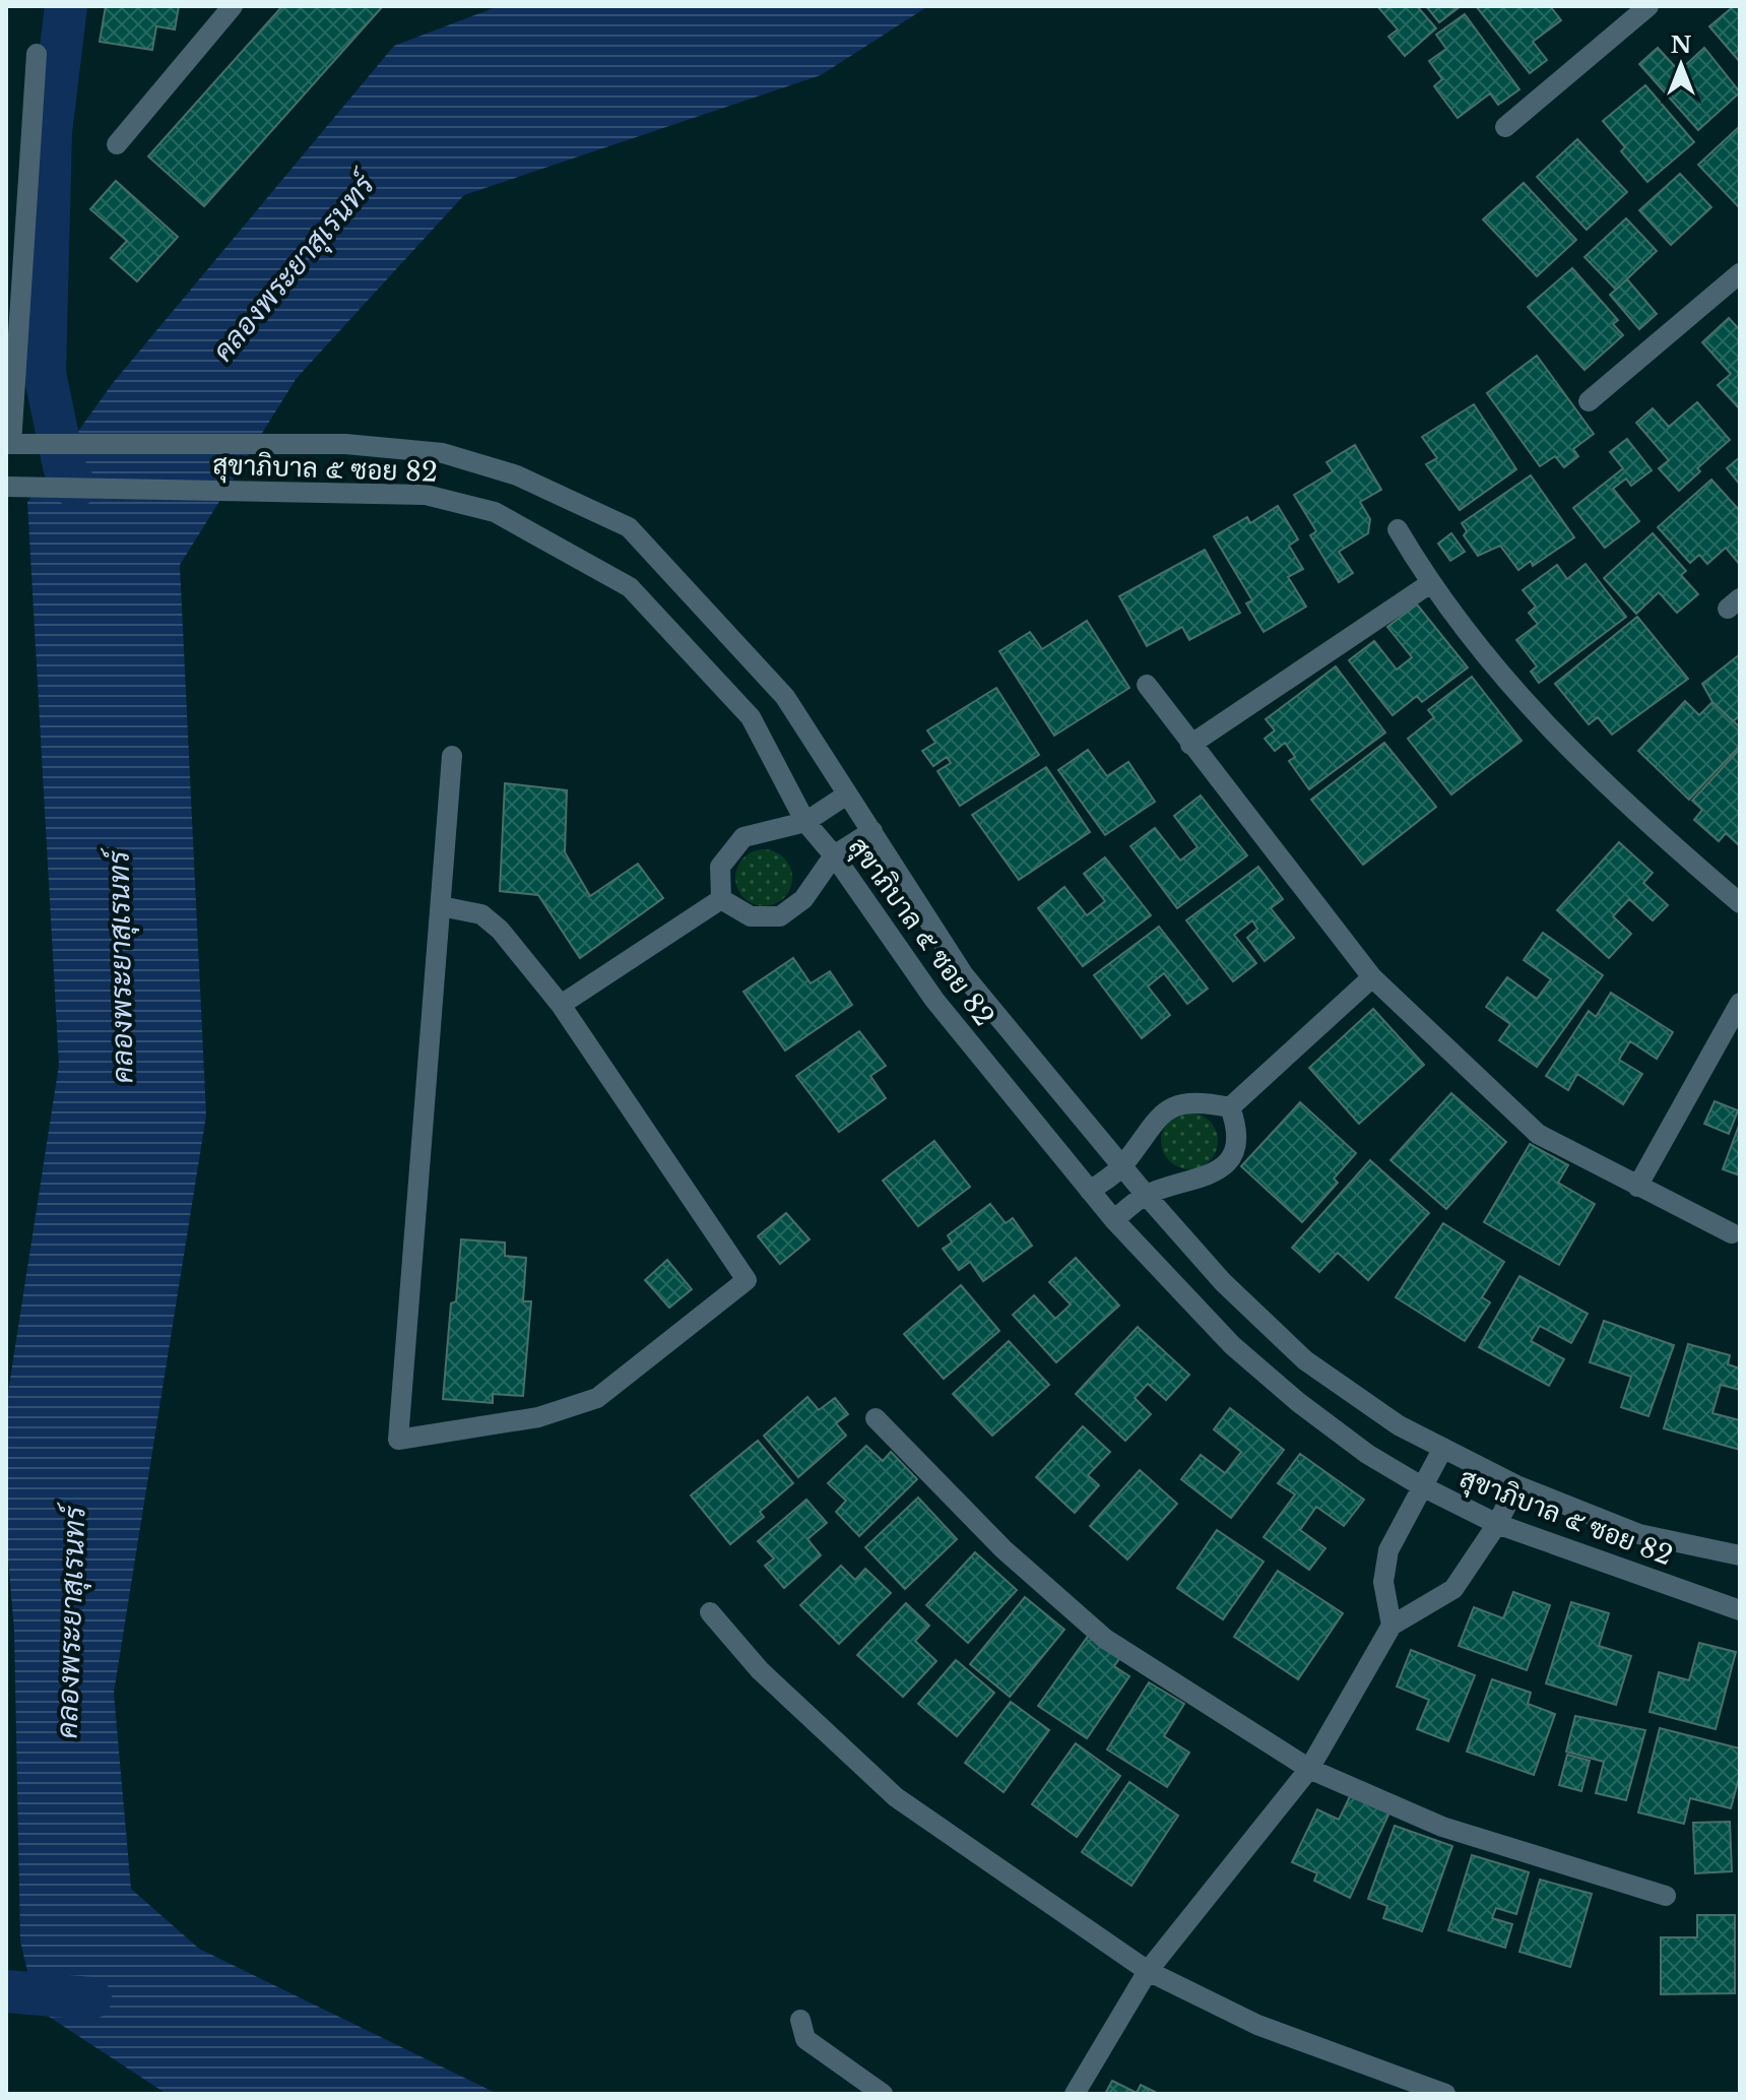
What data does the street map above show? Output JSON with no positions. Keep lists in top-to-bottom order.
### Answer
{
  "streets": {
    "street": ["สุขาภิบาล ๕ ซอย 82"]
  },
  "water": ["คลองพระยาสุเรนทร์"],
  "north": "top"
}
